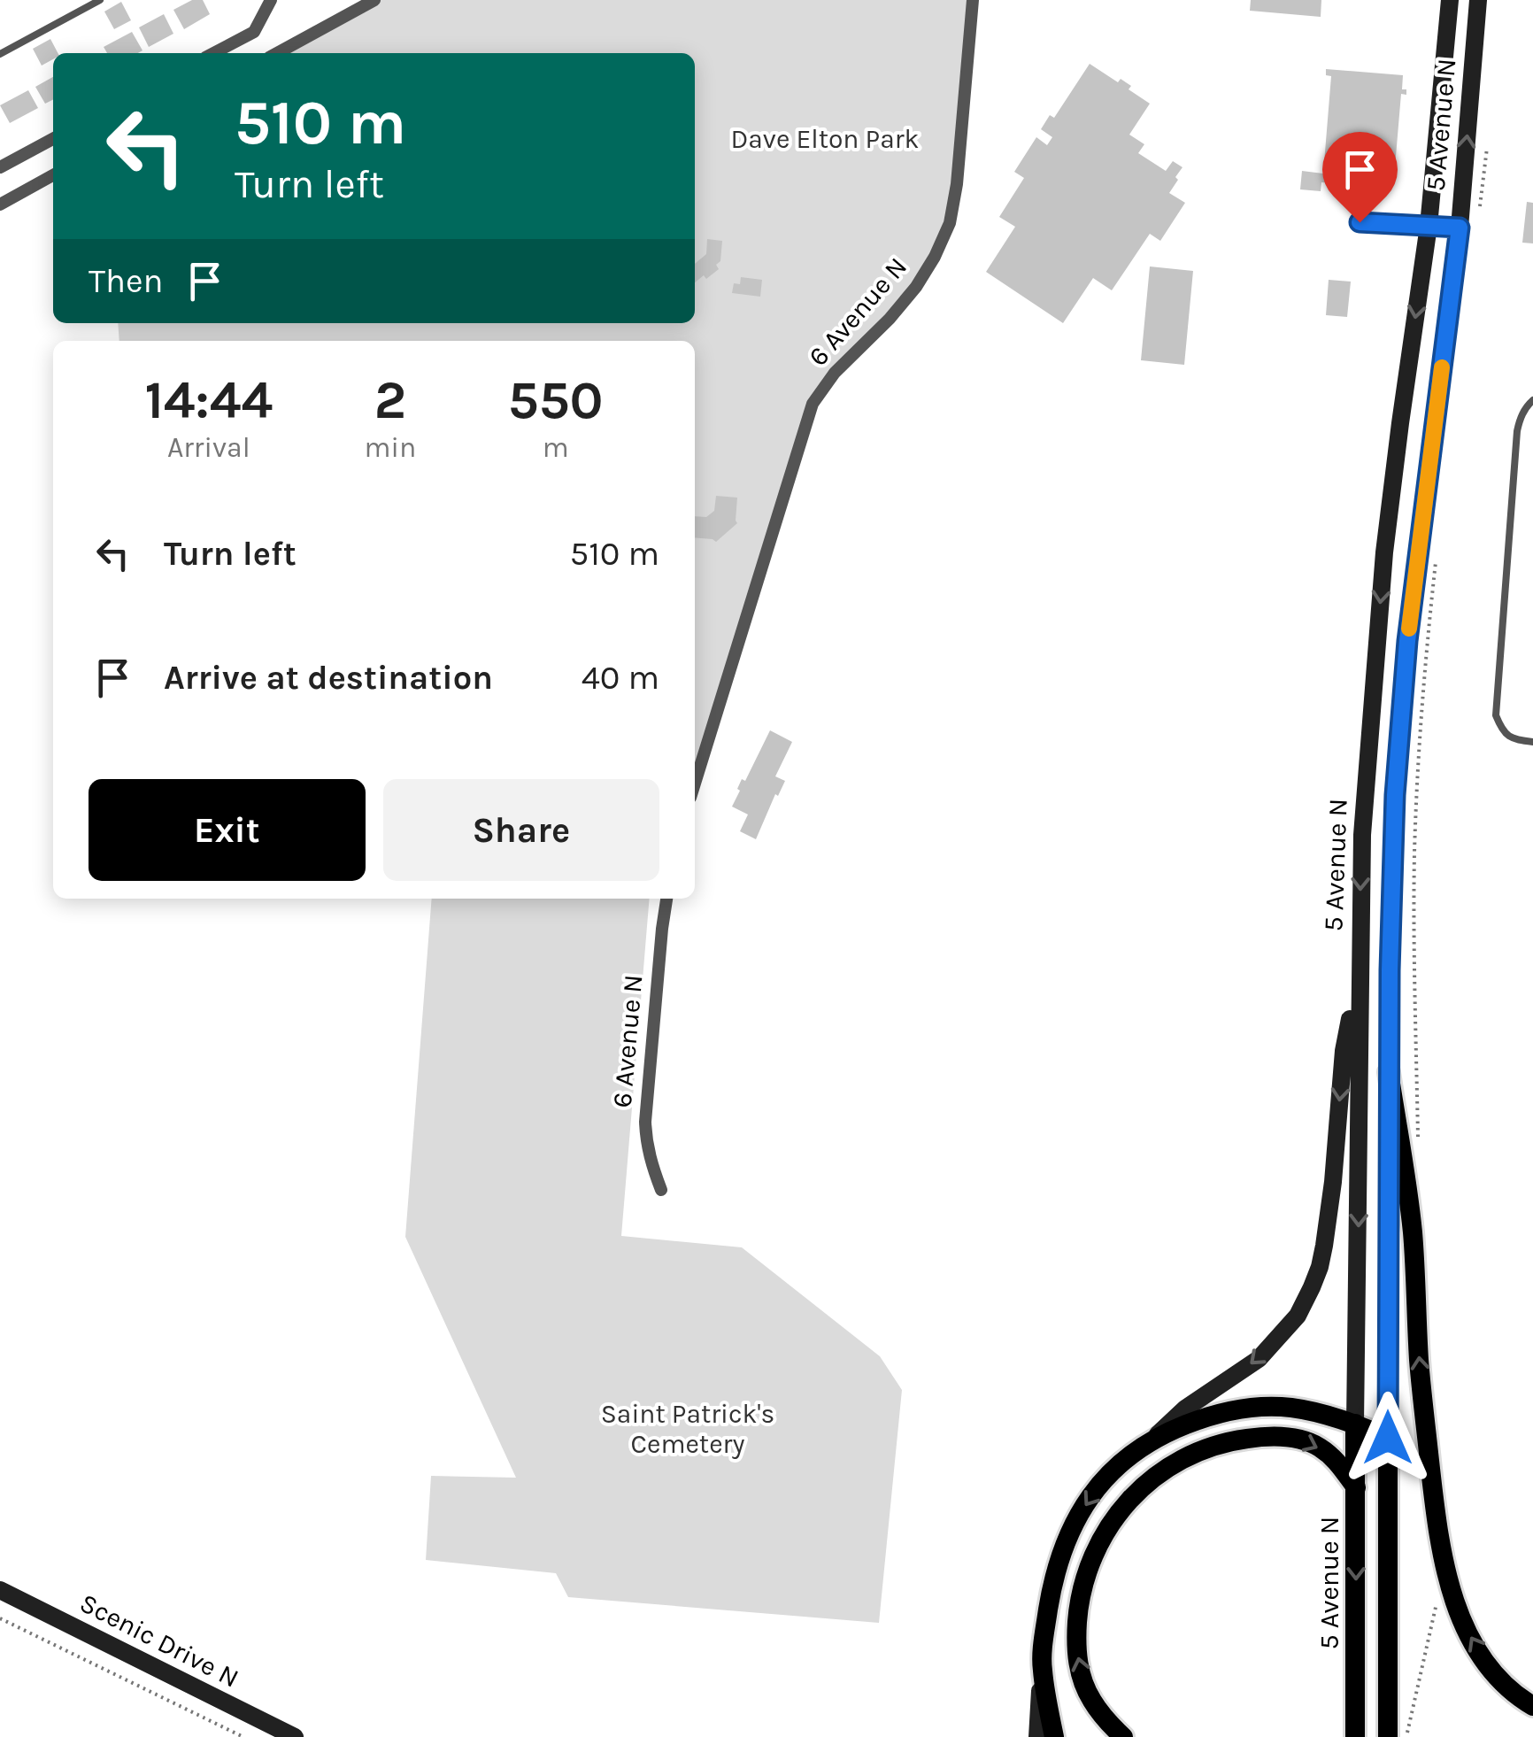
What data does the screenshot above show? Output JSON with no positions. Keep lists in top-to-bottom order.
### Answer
{
  "streets": {
    "main road": ["5 Avenue N", "Scenic Drive N"],
    "street": ["6 Avenue N"]
  },
  "parks": ["Dave Elton Park", "Saint Patrick's Cemetery"],
  "page": {
    "turn": ["510 m", "Turn left"],
    "then": "Then",
    "eta": [
      "14:44",
      "Arrival",
      "2",
      "min",
      "550",
      "m"
    ],
    "list": [
      {
        "name": "Turn left",
        "value": "510 m"
      },
      {
        "name": "Arrive at destination",
        "value": "40 m"
      }
    ],
    "buttons": ["Exit", "Share"]
  }
}
